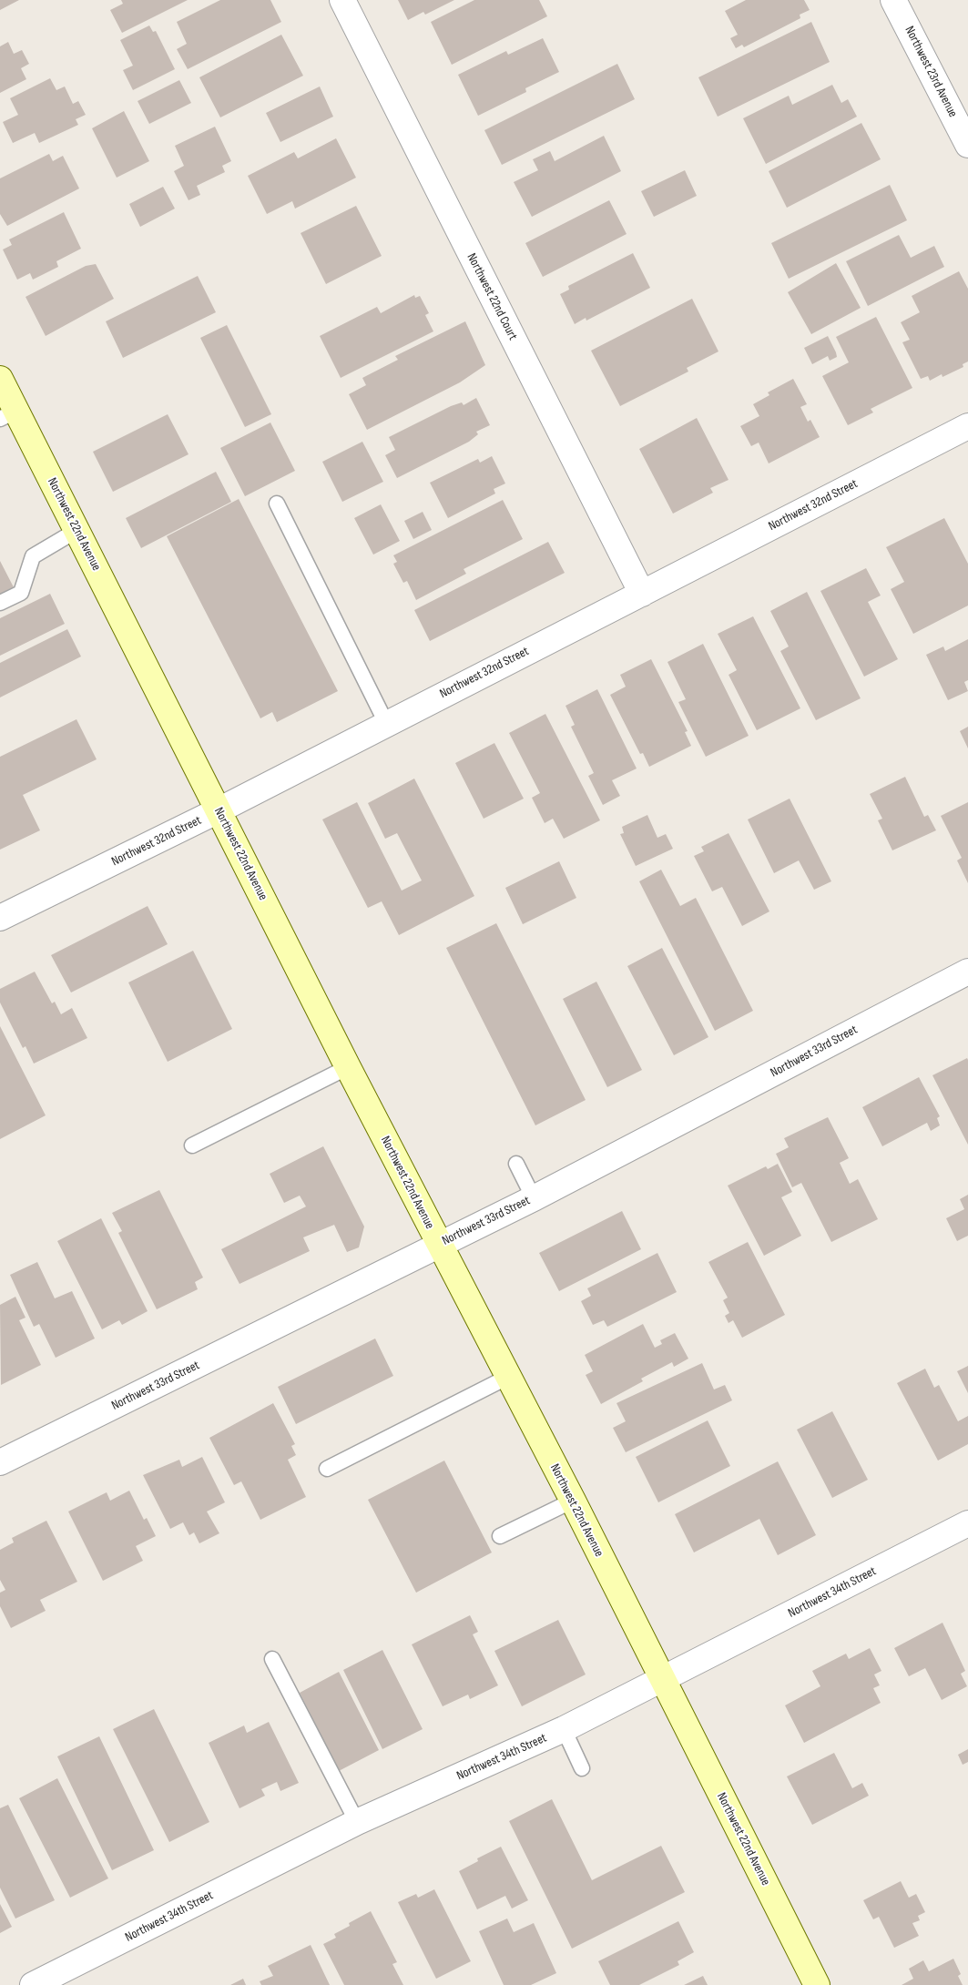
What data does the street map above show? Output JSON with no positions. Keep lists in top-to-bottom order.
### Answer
{
  "streets": {
    "main road": ["Northwest 22nd Avenue"],
    "street": [
      "Northwest 23rd Avenue",
      "Northwest 22nd Court",
      "Northwest 32nd Street",
      "Northwest 33rd Street",
      "Northwest 34th Street"
    ]
  },
  "crossings": [
    ["Northwest 22nd Court", "Northwest 32nd Street"],
    ["Northwest 32nd Street", "Northwest 22nd Avenue"],
    ["Northwest 22nd Avenue", "Northwest 33rd Street"],
    ["Northwest 22nd Avenue", "Northwest 34th Street"]
  ]
}
